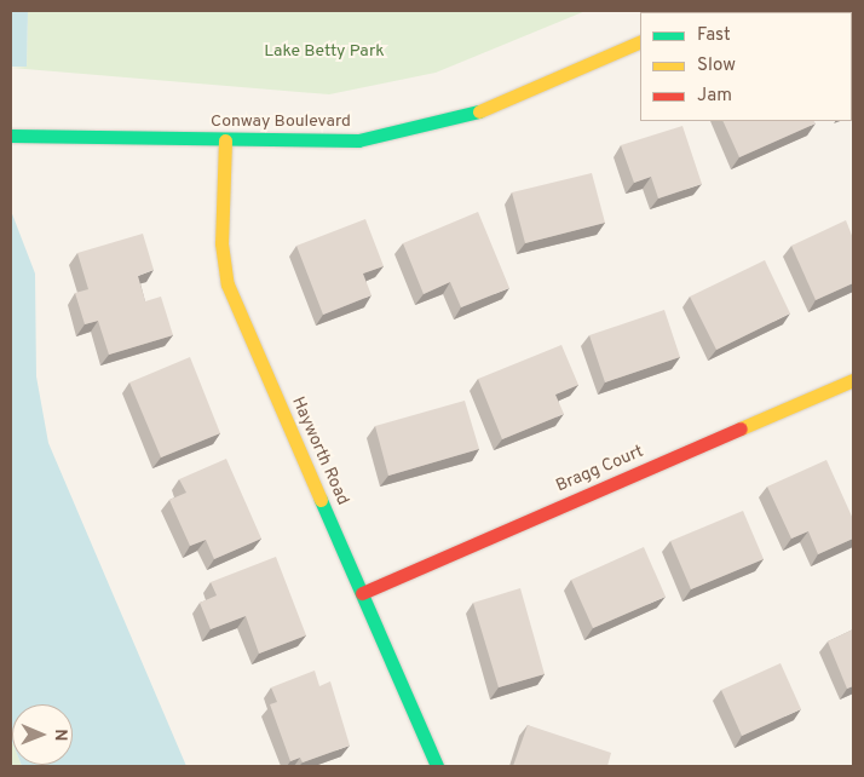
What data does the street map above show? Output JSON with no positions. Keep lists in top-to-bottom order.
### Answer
{
  "streets": {
    "street": ["Conway Boulevard", "Hayworth Road", "Bragg Court"]
  },
  "crossings": [
    ["Conway Boulevard", "Hayworth Road"],
    ["Hayworth Road", "Bragg Court"]
  ],
  "parks": ["Lake Betty Park"],
  "legend": ["Fast", "Slow", "Jam"],
  "north": "right"
}
